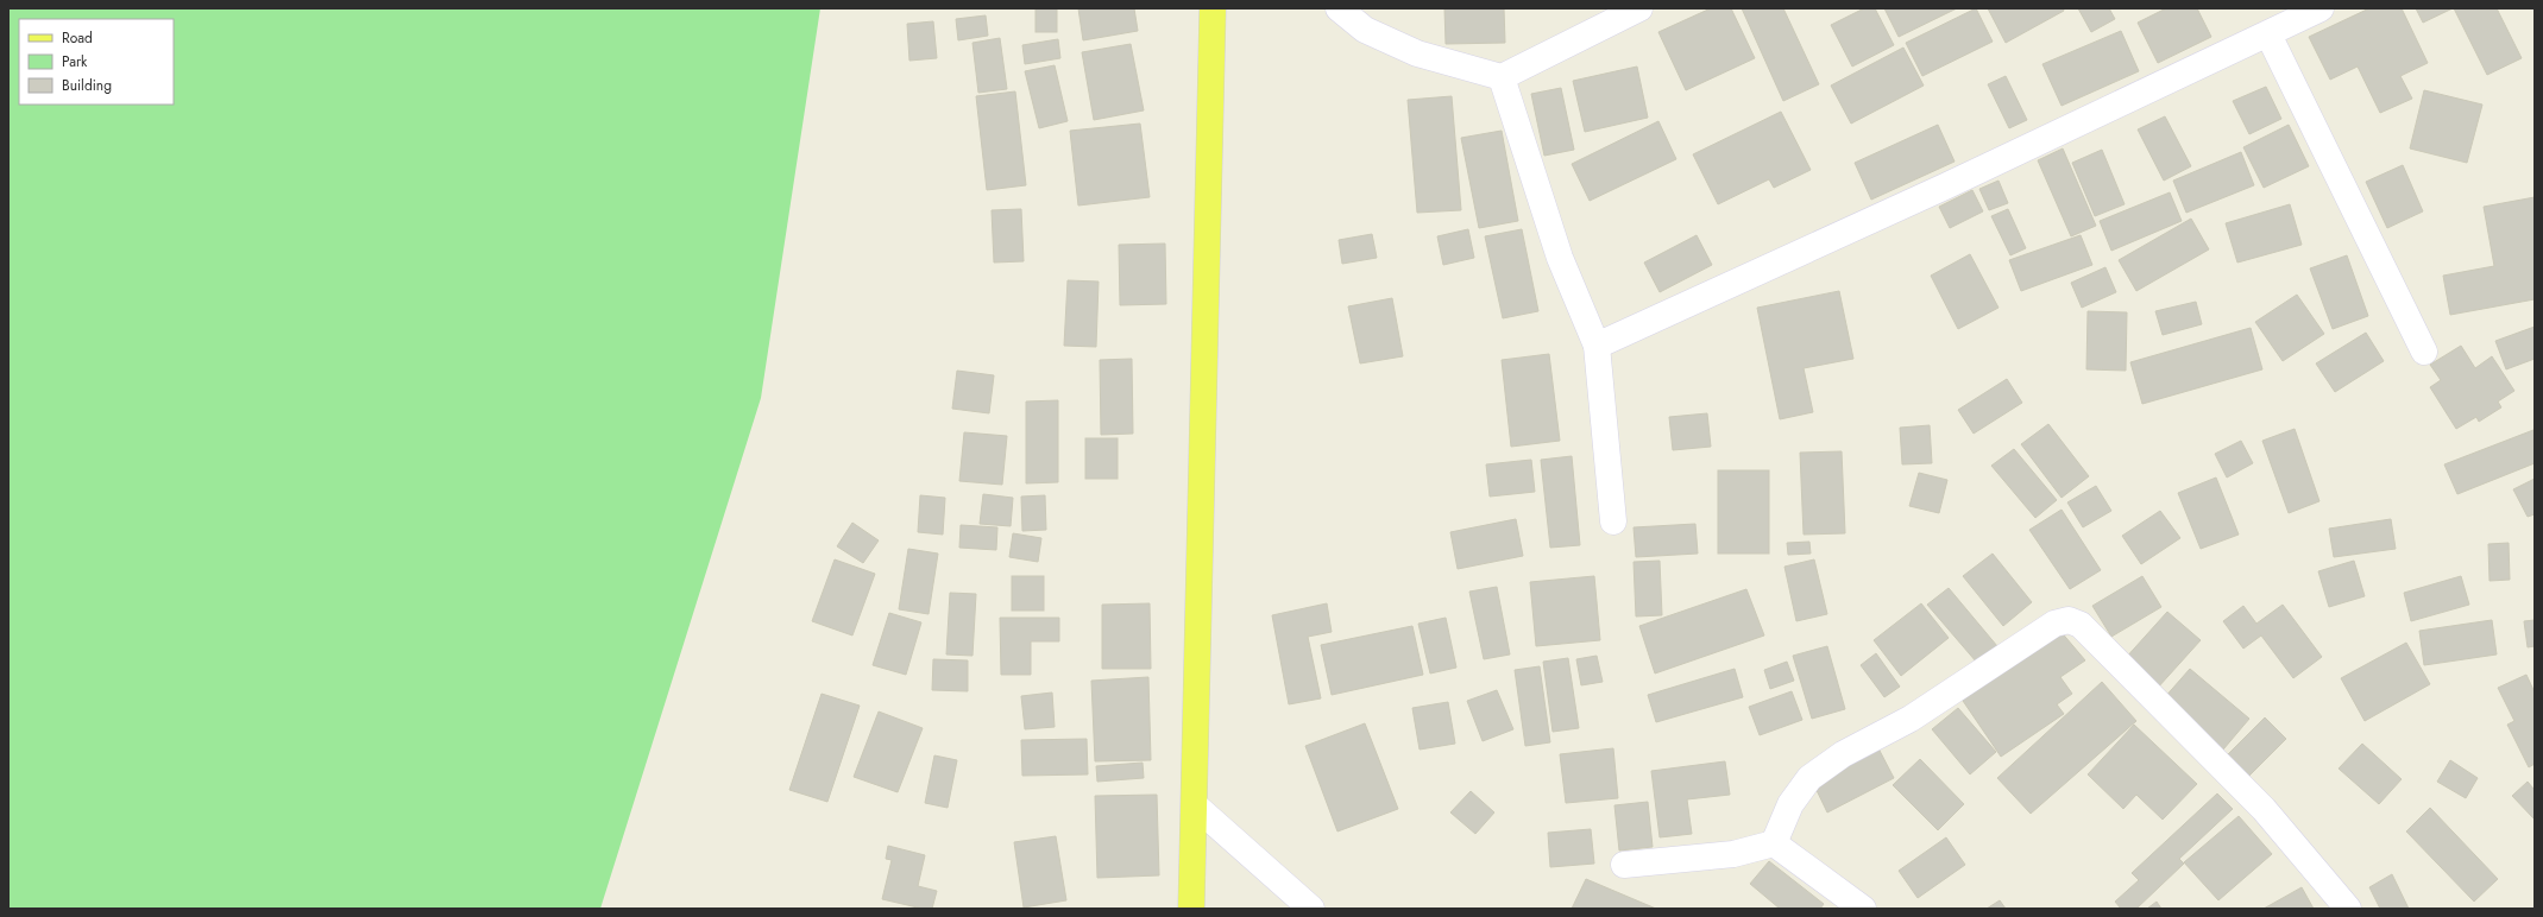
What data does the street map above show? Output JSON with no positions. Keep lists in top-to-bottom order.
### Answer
{
  "legend": ["Road", "Park", "Building"]
}
